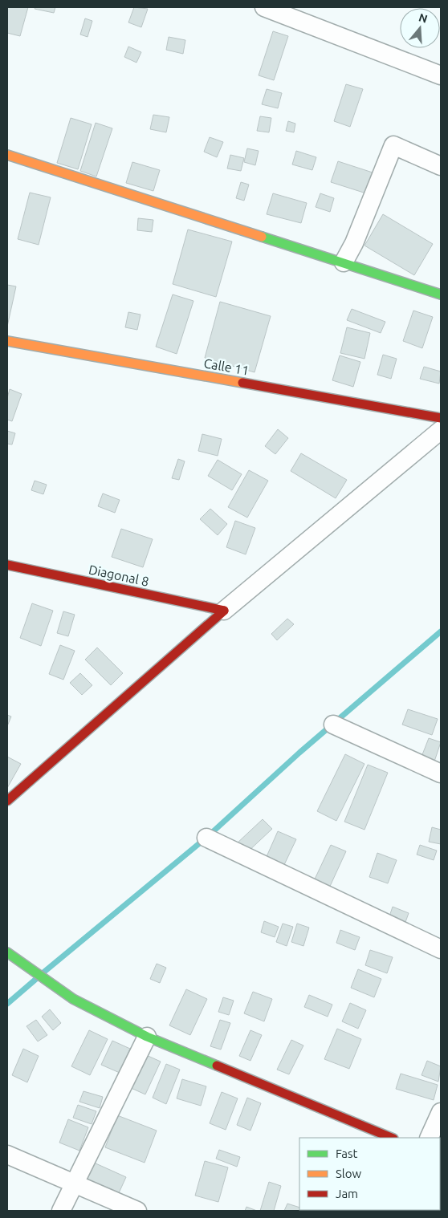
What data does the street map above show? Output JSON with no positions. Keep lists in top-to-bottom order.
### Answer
{
  "streets": {
    "street": ["Calle 11", "Diagonal 8"]
  },
  "legend": ["Fast", "Slow", "Jam"],
  "north": "top"
}
